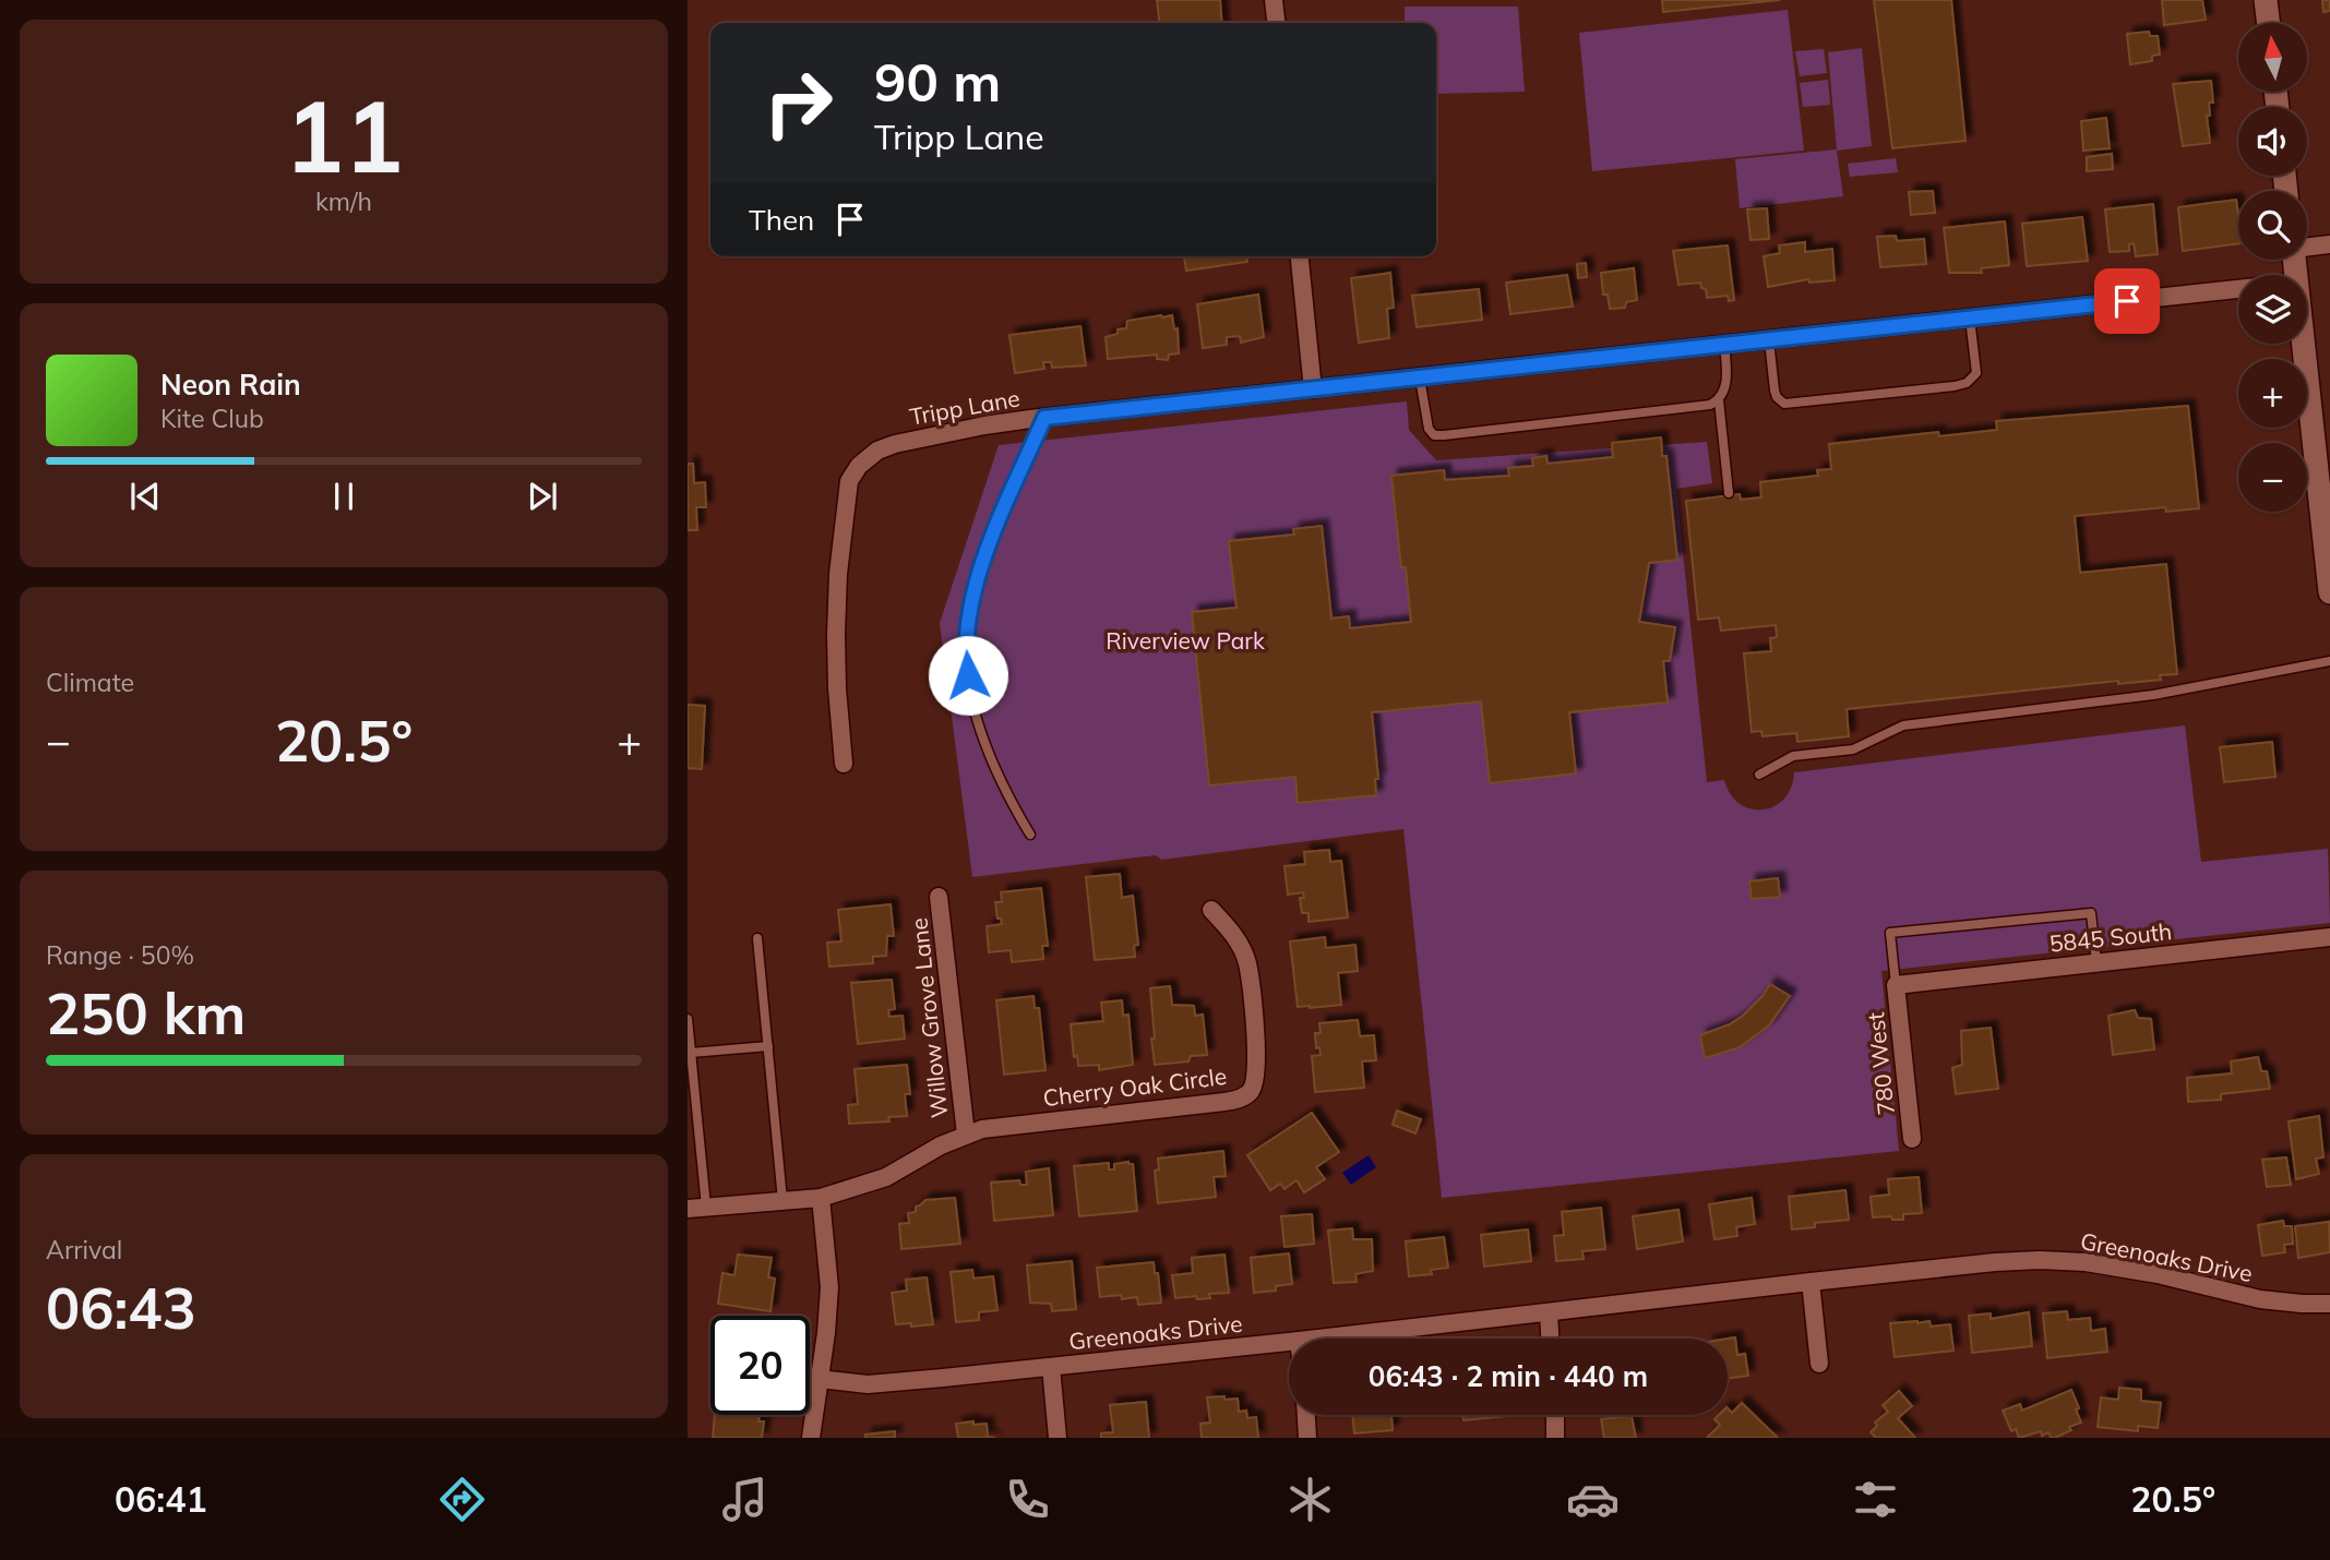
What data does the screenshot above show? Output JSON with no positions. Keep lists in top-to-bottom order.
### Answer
{
  "streets": {
    "street": [
      "Tripp Lane",
      "5845 South",
      "Willow Grove Lane",
      "780 West",
      "Cherry Oak Circle",
      "Greenoaks Drive"
    ]
  },
  "crossings": [
    ["5845 South", "780 West"],
    ["Willow Grove Lane", "Cherry Oak Circle"]
  ],
  "parks": ["Riverview Park"],
  "north": "top",
  "page": {
    "tile": [
      ["11", "km/h"],
      "Climate",
      ["Range · 50%", "250 km"],
      ["Arrival", "06:43"]
    ],
    "map_buttons": ["+", "−"],
    "turn": ["90 m", "Tripp Lane"],
    "then": "Then",
    "song": ["Neon Rain", "Kite Club"],
    "heat": ["−", "20.5°", "+"],
    "limit": "20",
    "trip": "06:43 · 2 min · 440 m",
    "tabs": ["06:41", "20.5°"]
  }
}
